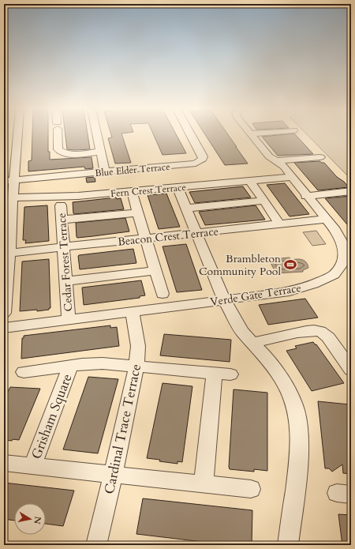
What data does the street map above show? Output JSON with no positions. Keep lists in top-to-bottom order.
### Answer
{
  "streets": {
    "street": [
      "Blue Elder Terrace",
      "Fern Crest Terrace",
      "Beacon Crest Terrace",
      "Cedar Forest Terrace",
      "Verde Gate Terrace",
      "Grisham Square",
      "Cardinal Trace Terrace"
    ]
  },
  "crossings": [
    ["Fern Crest Terrace", "Verde Gate Terrace"],
    ["Beacon Crest Terrace", "Cedar Forest Terrace"],
    ["Beacon Crest Terrace", "Verde Gate Terrace"],
    ["Cedar Forest Terrace", "Verde Gate Terrace"],
    ["Verde Gate Terrace", "Cardinal Trace Terrace"],
    ["Grisham Square", "Cardinal Trace Terrace"]
  ],
  "places": {
    "sports": ["Brambleton Community Pool"]
  },
  "north": "right"
}
